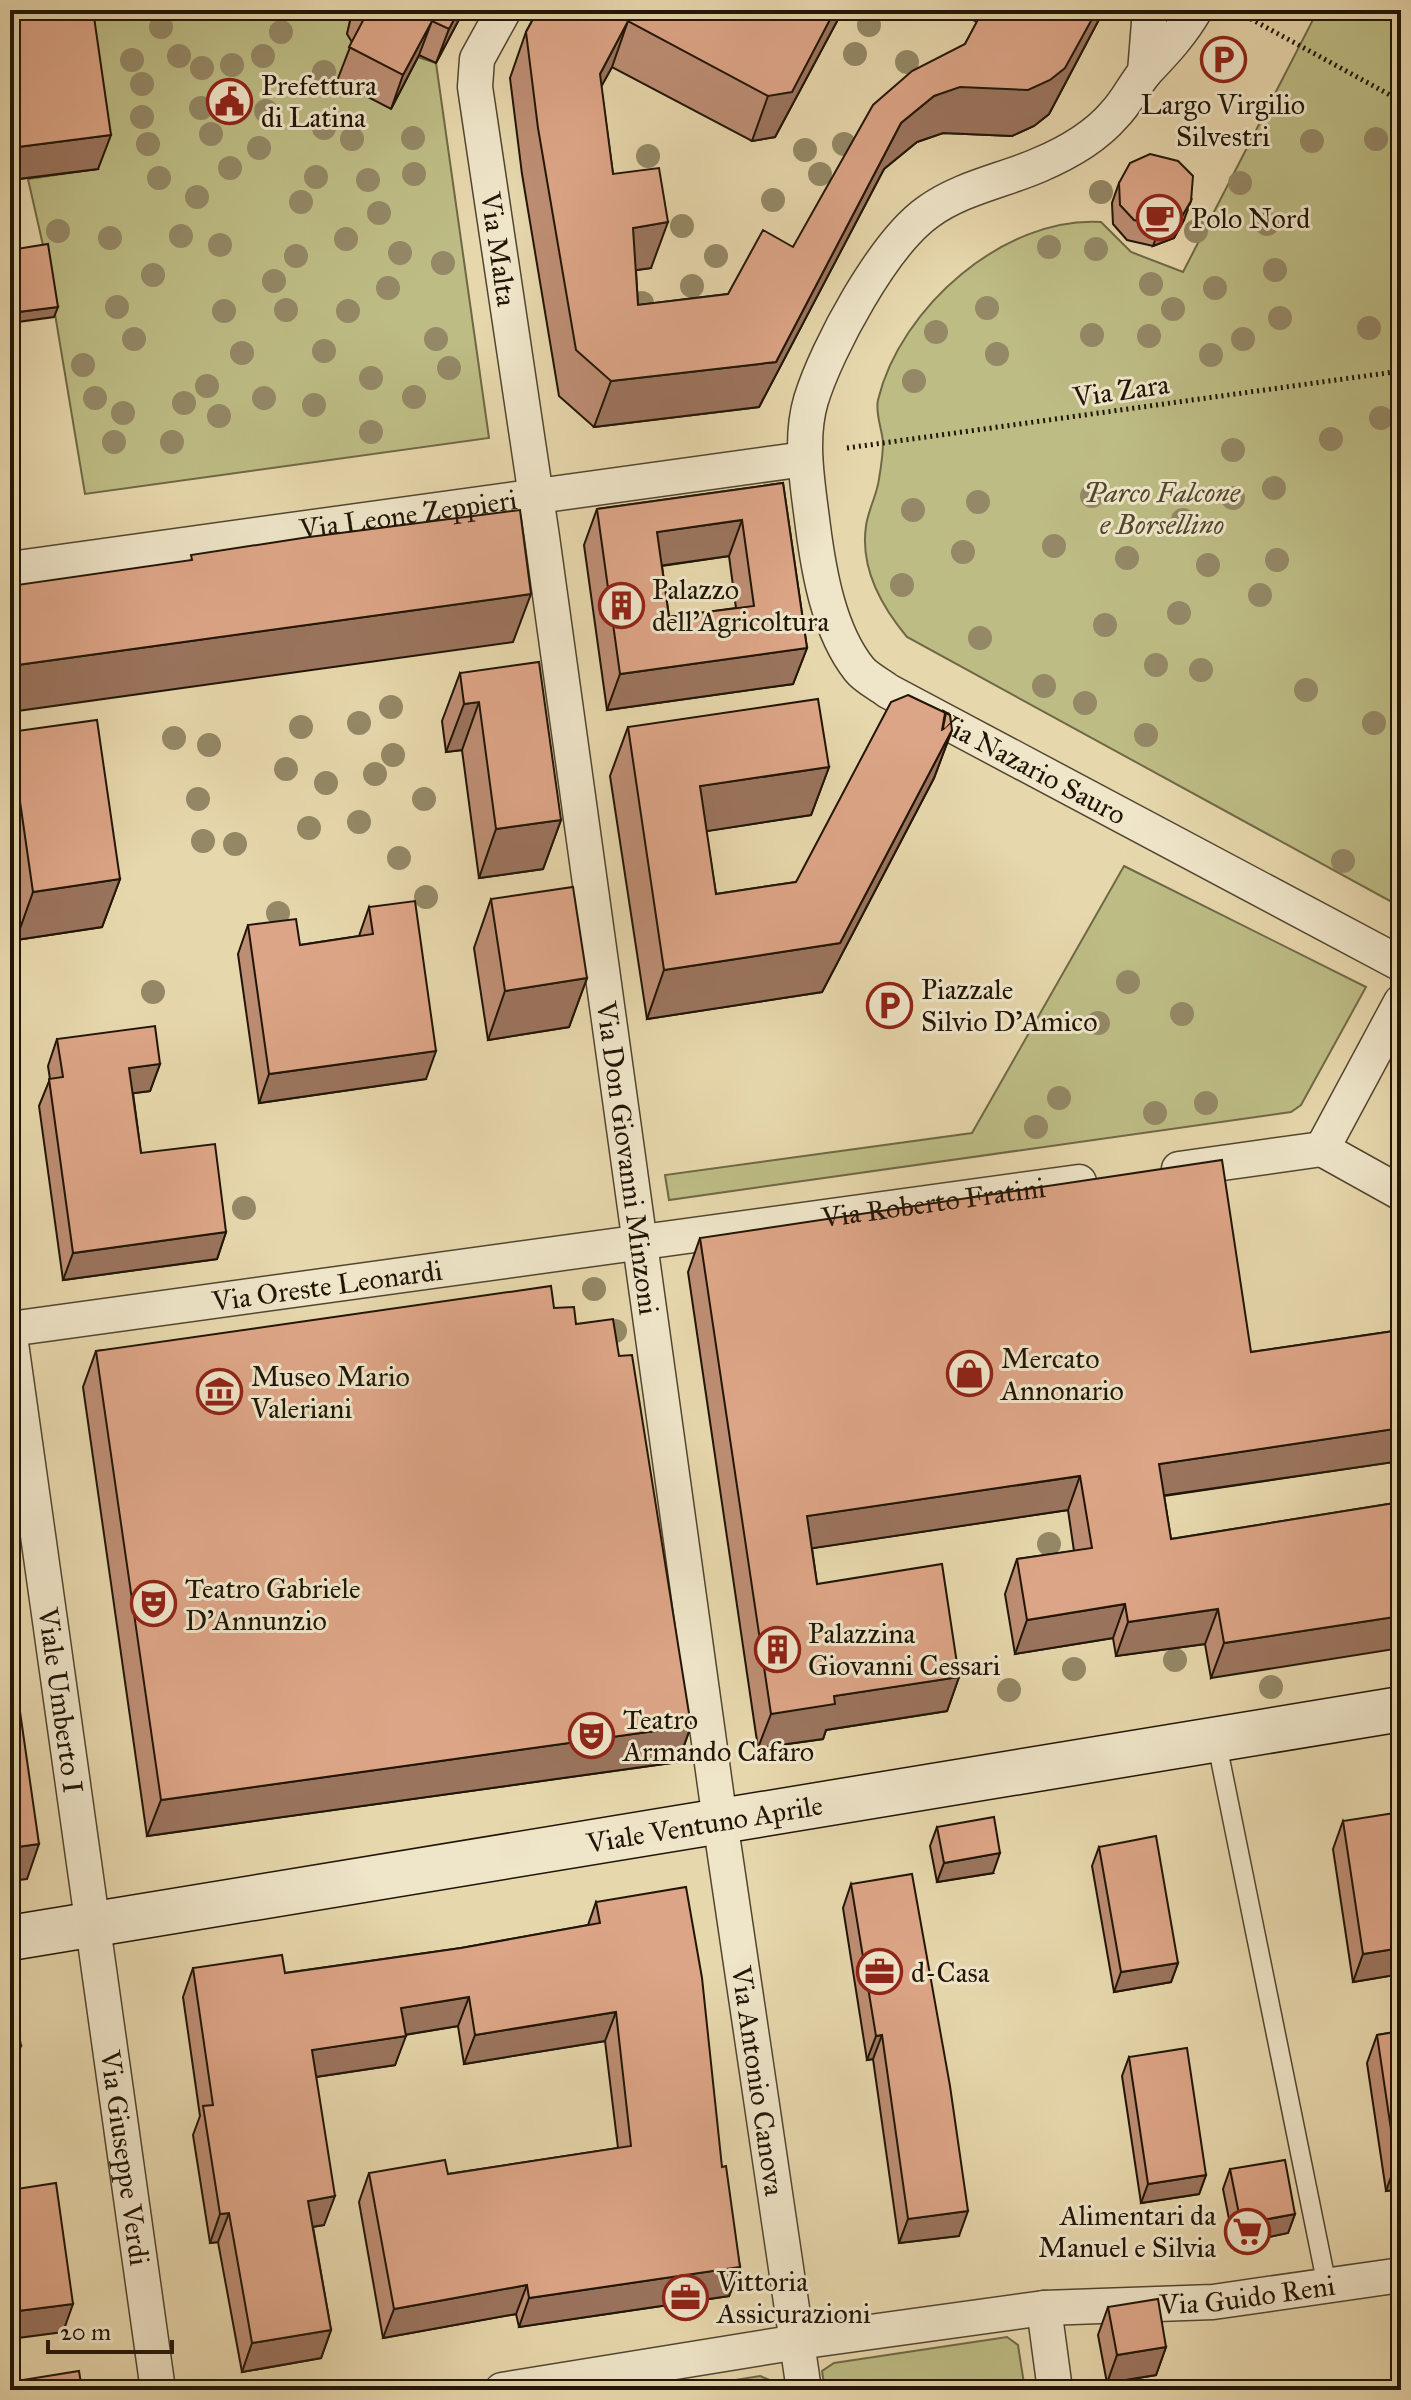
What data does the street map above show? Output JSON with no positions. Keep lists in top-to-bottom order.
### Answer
{
  "streets": {
    "main road": ["Viale Ventuno Aprile"],
    "street": [
      "Via Malta",
      "Via Leone Zeppieri",
      "Via Nazario Sauro",
      "Via Don Giovanni Minzoni",
      "Via Roberto Fratini",
      "Via Oreste Leonardi",
      "Viale Umberto I",
      "Via Antonio Canova",
      "Via Giuseppe Verdi",
      "Via Guido Reni"
    ],
    "path": ["Via Zara"]
  },
  "crossings": [
    ["Via Malta", "Via Leone Zeppieri"],
    ["Via Malta", "Via Don Giovanni Minzoni"],
    ["Via Leone Zeppieri", "Via Nazario Sauro"],
    ["Via Leone Zeppieri", "Via Don Giovanni Minzoni"],
    ["Via Don Giovanni Minzoni", "Via Roberto Fratini"],
    ["Via Don Giovanni Minzoni", "Via Oreste Leonardi"],
    ["Via Don Giovanni Minzoni", "Viale Ventuno Aprile"],
    ["Via Don Giovanni Minzoni", "Via Antonio Canova"],
    ["Via Roberto Fratini", "Via Oreste Leonardi"],
    ["Viale Umberto I", "Viale Ventuno Aprile"],
    ["Viale Umberto I", "Via Giuseppe Verdi"],
    ["Viale Ventuno Aprile", "Via Antonio Canova"],
    ["Viale Ventuno Aprile", "Via Giuseppe Verdi"],
    ["Via Antonio Canova", "Via Guido Reni"]
  ],
  "parks": ["Parco Falcone e Borsellino"],
  "places": {
    "parking": ["Largo Virgilio Silvestri", "Piazzale Silvio D'Amico"],
    "public building": ["Prefettura di Latina"],
    "cafe": ["Polo Nord"],
    "building": ["Palazzo dell'Agricoltura", "Palazzina Giovanni Cessari"],
    "shop": ["Mercato Annonario"],
    "museum": ["Museo Mario Valeriani"],
    "theatre": ["Teatro Gabriele D'Annunzio", "Teatro Armando Cafaro"],
    "office": ["d-Casa", "Vittoria Assicurazioni"],
    "supermarket": ["Alimentari da Manuel e Silvia"]
  },
  "scale_bar": "20 m"
}
